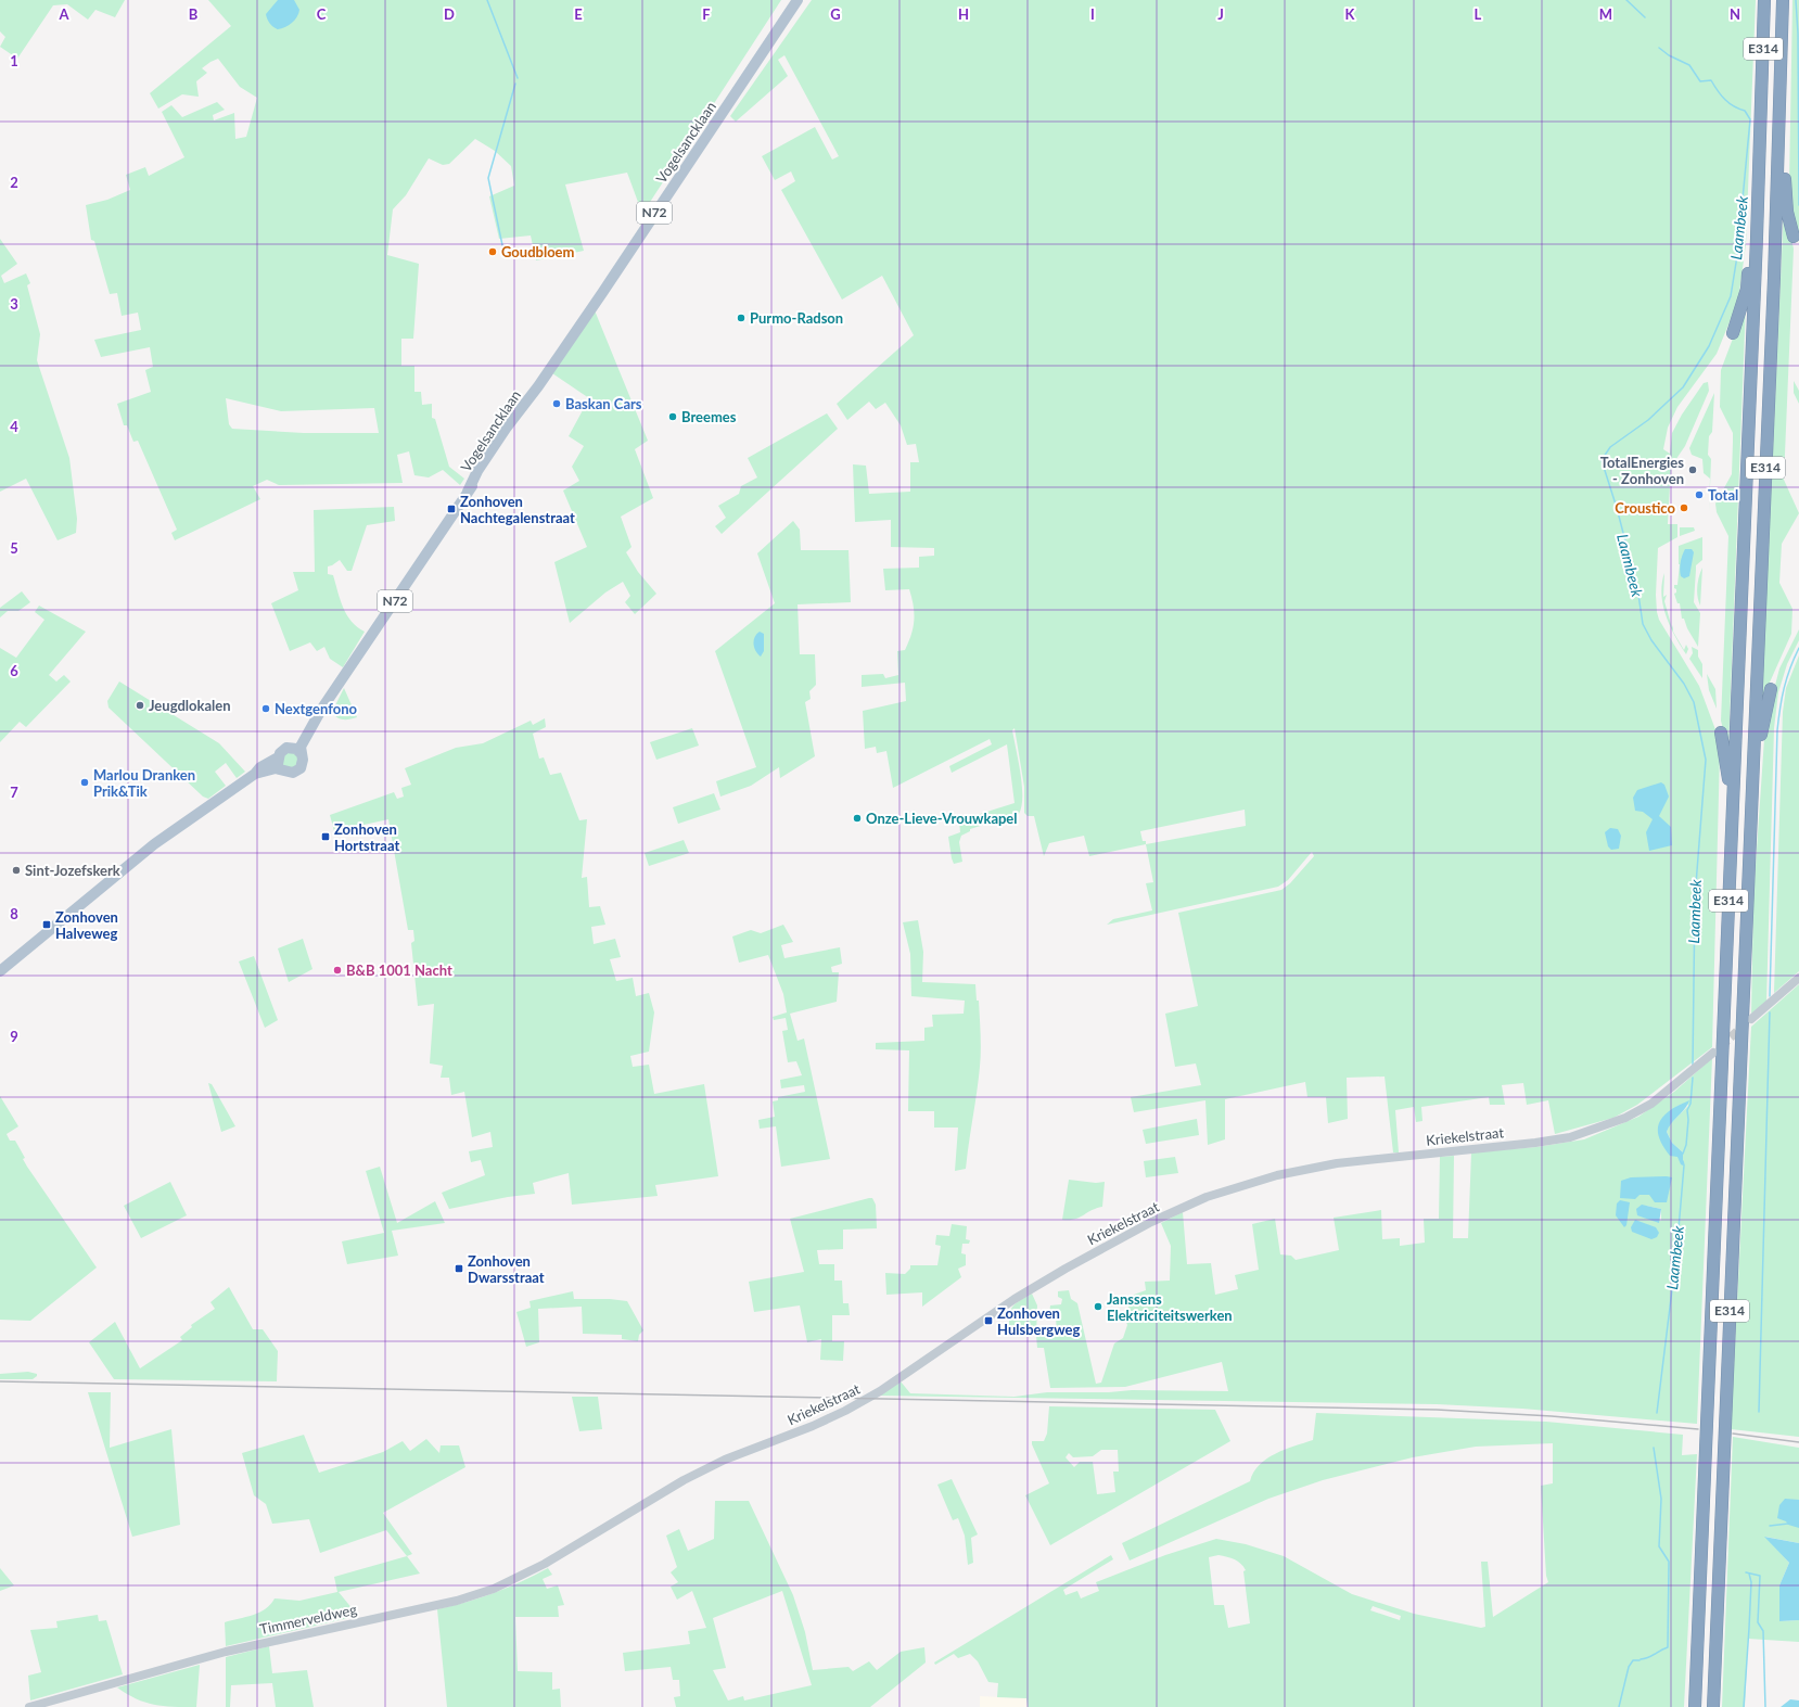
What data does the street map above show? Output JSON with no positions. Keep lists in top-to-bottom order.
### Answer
{
  "streets": {
    "highway": ["E314"],
    "main road": ["Vogelsancklaan", "N72"],
    "street": ["Kriekelstraat", "Timmerveldweg"]
  },
  "crossings": [
    ["Vogelsancklaan", "N72"],
    ["Kriekelstraat", "Timmerveldweg"]
  ],
  "water": ["Laambeek"],
  "places": {
    "other": [
      "Goudbloem",
      "Purmo-Radson",
      "Baskan Cars",
      "Breemes",
      "TotalEnergies - Zonhoven",
      "Total",
      "Croustico",
      "Jeugdlokalen",
      "Nextgenfono",
      "Marlou Dranken Prik&Tik",
      "Onze-Lieve-Vrouwkapel",
      "Sint-Jozefskerk",
      "B&B 1001 Nacht",
      "Janssens Elektriciteitswerken"
    ],
    "transit": [
      "Zonhoven Nachtegalenstraat",
      "Zonhoven Hortstraat",
      "Zonhoven Halveweg",
      "Zonhoven Dwarsstraat",
      "Zonhoven Hulsbergweg"
    ]
  },
  "grid": {
    "columns": [
      "A",
      "B",
      "C",
      "D",
      "E",
      "F",
      "G",
      "H",
      "I",
      "J",
      "K",
      "L",
      "M",
      "N"
    ],
    "rows": [
      "1",
      "2",
      "3",
      "4",
      "5",
      "6",
      "7",
      "8",
      "9"
    ]
  }
}
